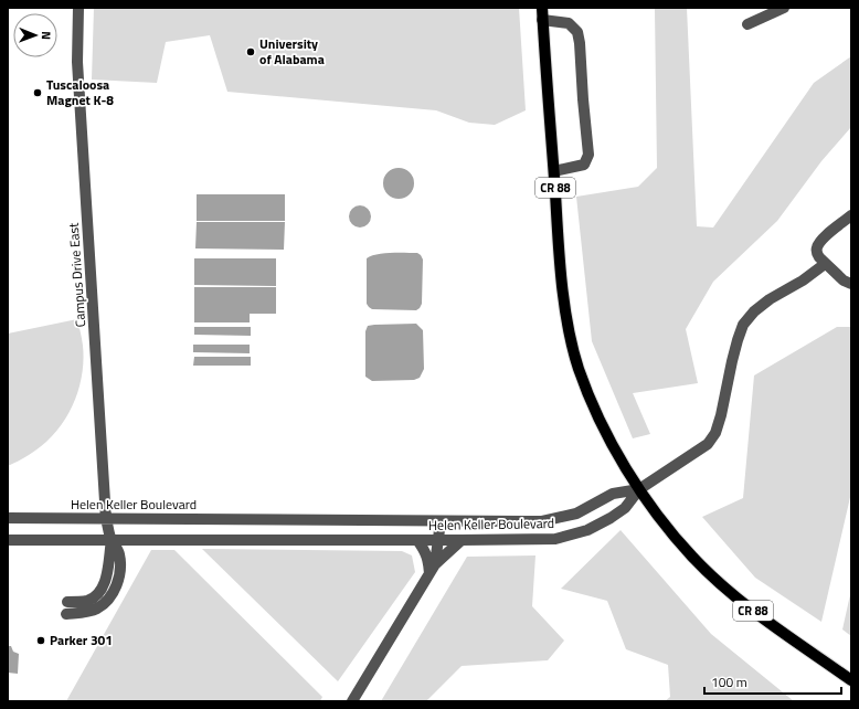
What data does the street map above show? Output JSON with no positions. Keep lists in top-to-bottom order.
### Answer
{
  "streets": {
    "main road": ["CR 88"],
    "street": ["Campus Drive East", "Helen Keller Boulevard"]
  },
  "crossings": [
    ["CR 88", "Helen Keller Boulevard"],
    ["Campus Drive East", "Helen Keller Boulevard"]
  ],
  "places": ["University of Alabama", "Tuscaloosa Magnet K-8", "Parker 301"],
  "scale_bar": "100 m",
  "north": "right"
}
